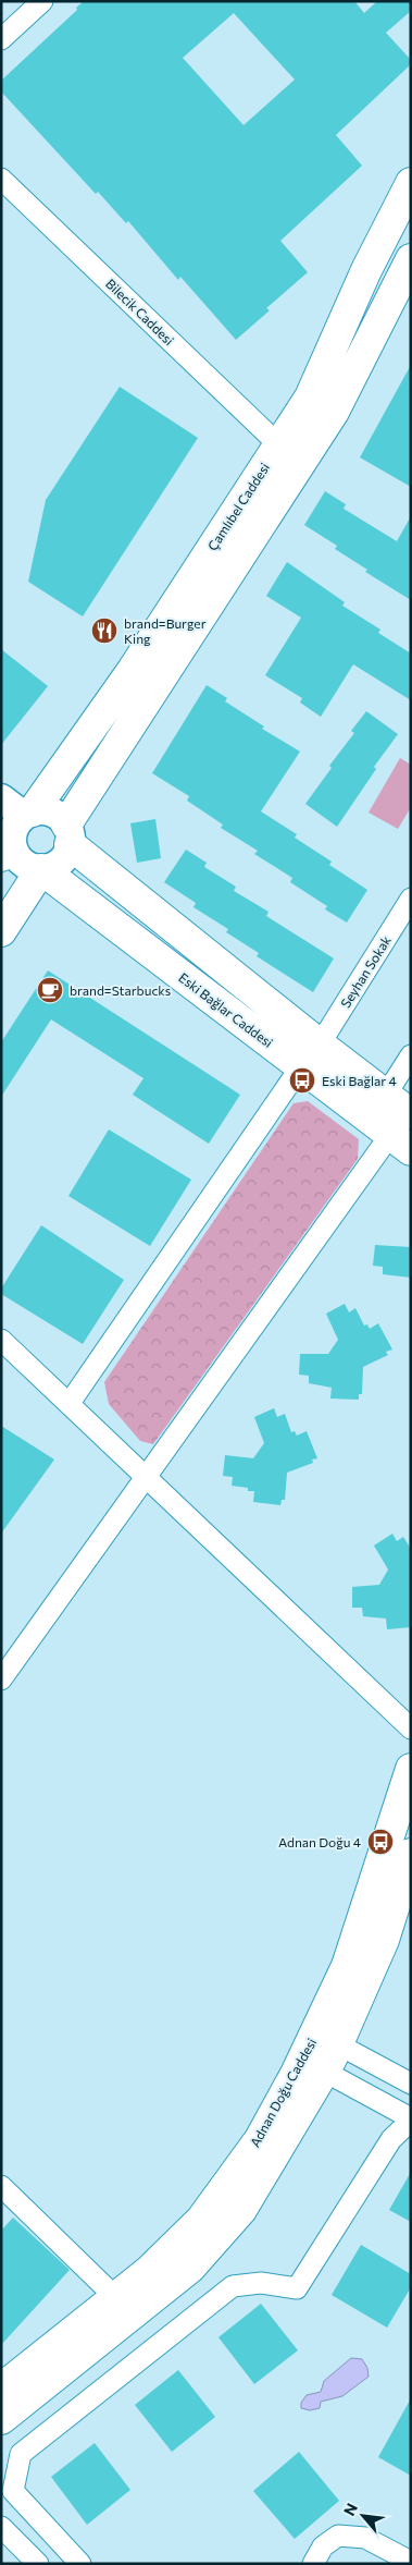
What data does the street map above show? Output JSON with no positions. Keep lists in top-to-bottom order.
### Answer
{
  "streets": {
    "main road": ["Çamlıbel Caddesi", "Eski Bağlar Caddesi", "Adnan Doğu Caddesi"],
    "street": ["Bilecik Caddesi", "Seyhan Sokak"]
  },
  "crossings": [
    ["Bilecik Caddesi", "Çamlıbel Caddesi"],
    ["Çamlıbel Caddesi", "Eski Bağlar Caddesi"],
    ["Seyhan Sokak", "Eski Bağlar Caddesi"]
  ],
  "places": {
    "restaurant": ["brand=Burger King"],
    "cafe": ["brand=Starbucks"],
    "bus stop": ["Eski Bağlar 4", "Adnan Doğu 4"]
  },
  "north": "top left"
}
